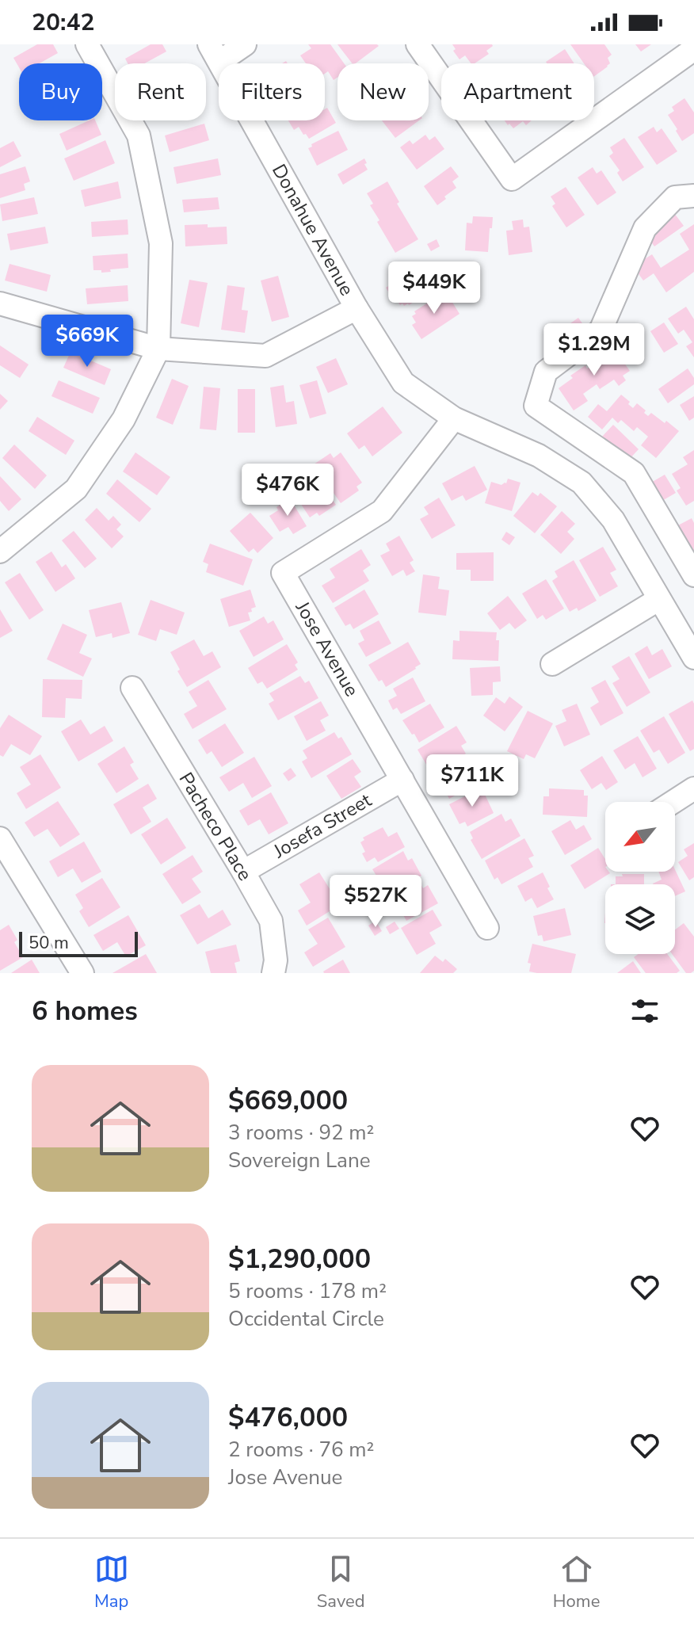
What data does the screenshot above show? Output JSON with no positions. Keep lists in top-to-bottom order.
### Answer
{
  "streets": {
    "street": [
      "Donahue Avenue",
      "Jose Avenue",
      "Josefa Street",
      "Pacheco Place"
    ]
  },
  "crossings": [
    ["Donahue Avenue", "Jose Avenue"],
    ["Jose Avenue", "Josefa Street"],
    ["Josefa Street", "Pacheco Place"]
  ],
  "scale_bar": "50 m",
  "north": "bottom left",
  "page": {
    "status": "20:42",
    "chip": [
      "Buy",
      "Rent",
      "Filters",
      "New",
      "Apartment"
    ],
    "price": [
      "$449K",
      "$669K",
      "$1.29M",
      "$476K",
      "$711K",
      "$527K"
    ],
    "scale": "50 m",
    "heading": "6 homes",
    "list": [
      {
        "name": "$669,000",
        "note": "3 rooms · 92 m² · Sovereign Lane"
      },
      {
        "name": "$1,290,000",
        "note": "5 rooms · 178 m² · Occidental Circle"
      },
      {
        "name": "$476,000",
        "note": "2 rooms · 76 m² · Jose Avenue"
      }
    ],
    "tabs": ["Map", "Saved", "Home"]
  }
}
